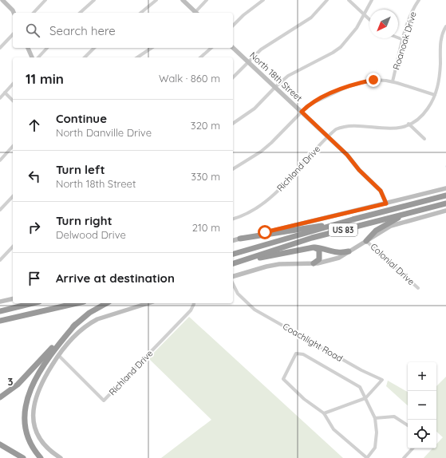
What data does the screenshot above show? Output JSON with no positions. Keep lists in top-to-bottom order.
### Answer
{
  "streets": {
    "highway": ["US 83"],
    "main road": ["North 18th Street"],
    "street": [
      "Roanoak Drive",
      "Richland Drive",
      "Colonial Drive",
      "Coachlight Road"
    ]
  },
  "crossings": [
    ["North 18th Street", "Richland Drive"]
  ],
  "north": "bottom left",
  "page": {
    "search": "Search here",
    "heading": ["11 min", "Walk · 860 m"],
    "list": [
      ["Continue", "North Danville Drive", "320 m"],
      ["Turn left", "North 18th Street", "330 m"],
      ["Turn right", "Delwood Drive", "210 m"],
      "Arrive at destination"
    ],
    "map_buttons": ["+", "−"]
  },
  "grid": {
    "rows": ["3"]
  }
}
